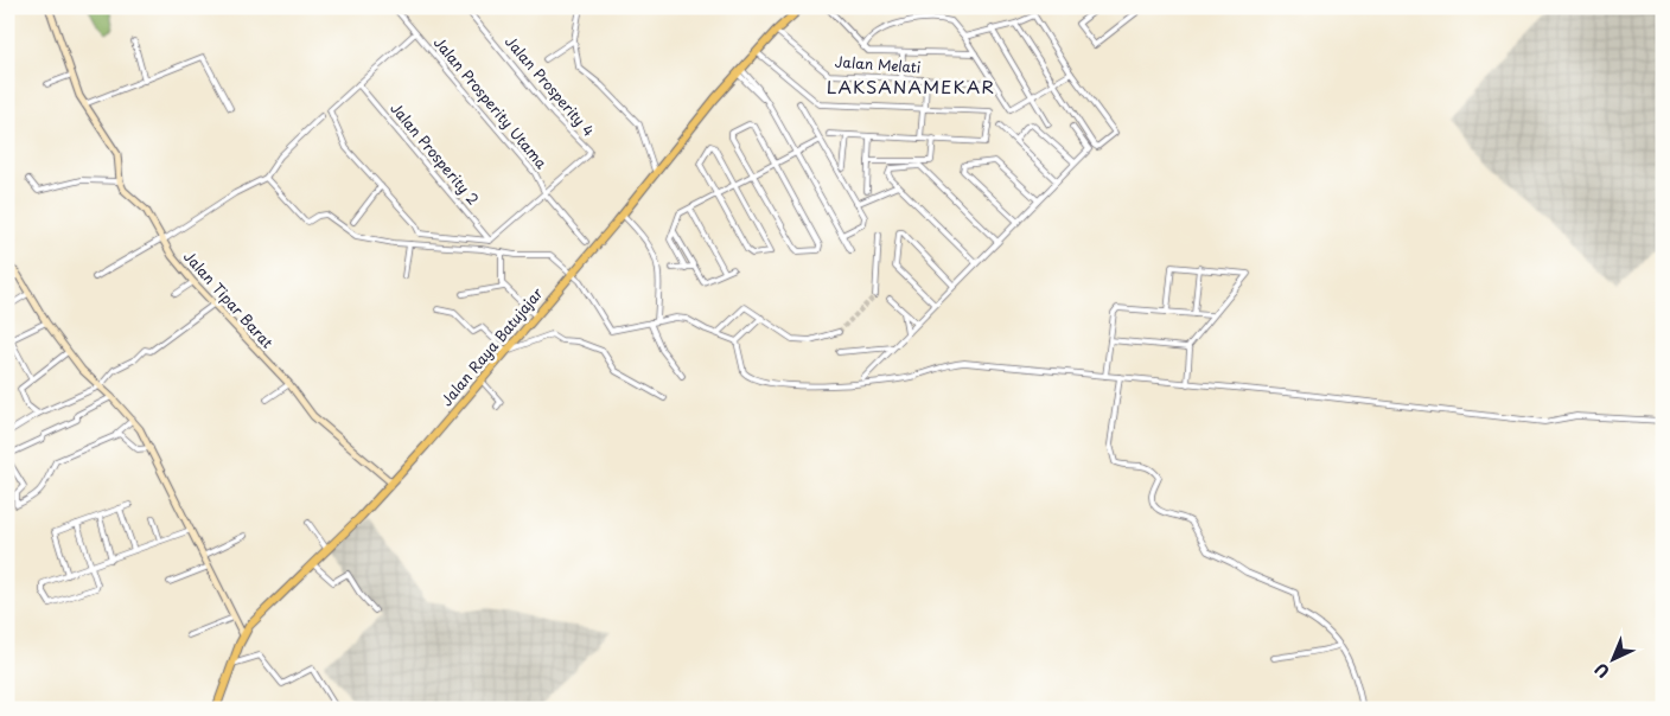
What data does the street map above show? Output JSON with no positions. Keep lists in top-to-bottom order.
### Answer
{
  "streets": {
    "highway": ["Jalan Raya Batujajar"],
    "street": [
      "Jalan Melati",
      "Jalan Prosperity 4",
      "Jalan Prosperity Utama",
      "Jalan Prosperity 2",
      "Jalan Tipar Barat"
    ]
  },
  "crossings": [
    ["Jalan Melati", "Jalan Raya Batujajar"],
    ["Jalan Prosperity 4", "Jalan Prosperity Utama"],
    ["Jalan Tipar Barat", "Jalan Raya Batujajar"]
  ],
  "districts": ["LAKSANAMEKAR"],
  "north": "bottom left"
}
